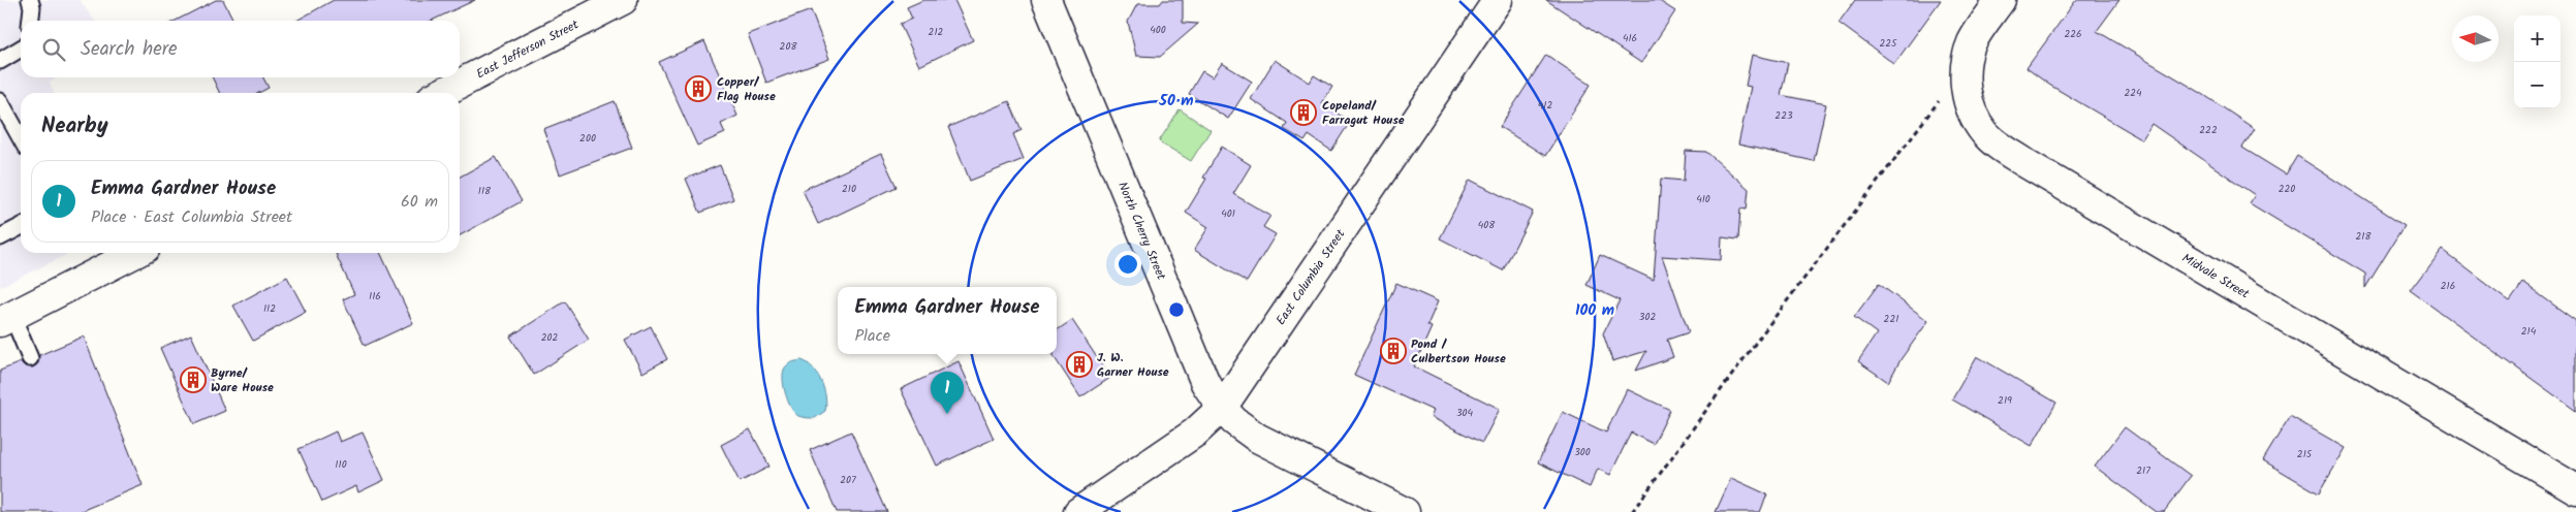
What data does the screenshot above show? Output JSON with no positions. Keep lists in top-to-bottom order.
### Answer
{
  "streets": {
    "street": [
      "East Jefferson Street",
      "North Cherry Street",
      "Midvale Street",
      "East Columbia Street"
    ]
  },
  "crossings": [
    ["North Cherry Street", "East Columbia Street"]
  ],
  "places": {
    "building": [
      "Copper/ Flag House",
      "Copeland/ Farragut House",
      "Pond / Culbertson House",
      "J. W. Garner House",
      "Byrne/ Ware House"
    ]
  },
  "house_numbers": [
    "400",
    "212",
    "226",
    "416",
    "225",
    "208",
    "224",
    "412",
    "223",
    "222",
    "200",
    "210",
    "220",
    "118",
    "410",
    "401",
    "408",
    "218",
    "216",
    "116",
    "112",
    "302",
    "221",
    "214",
    "202",
    "219",
    "304",
    "300",
    "215",
    "110",
    "217",
    "207"
  ],
  "north": "left",
  "page": {
    "map_buttons": ["+", "−"],
    "search": "Search here",
    "heading": "Nearby",
    "list": [
      {
        "mark": "1",
        "name": "Emma Gardner House",
        "note": "Place · East Columbia Street",
        "value": "60 m"
      }
    ],
    "popup": ["Emma Gardner House", "Place"],
    "pins": "1"
  },
  "rings": ["50 m", "100 m"]
}
